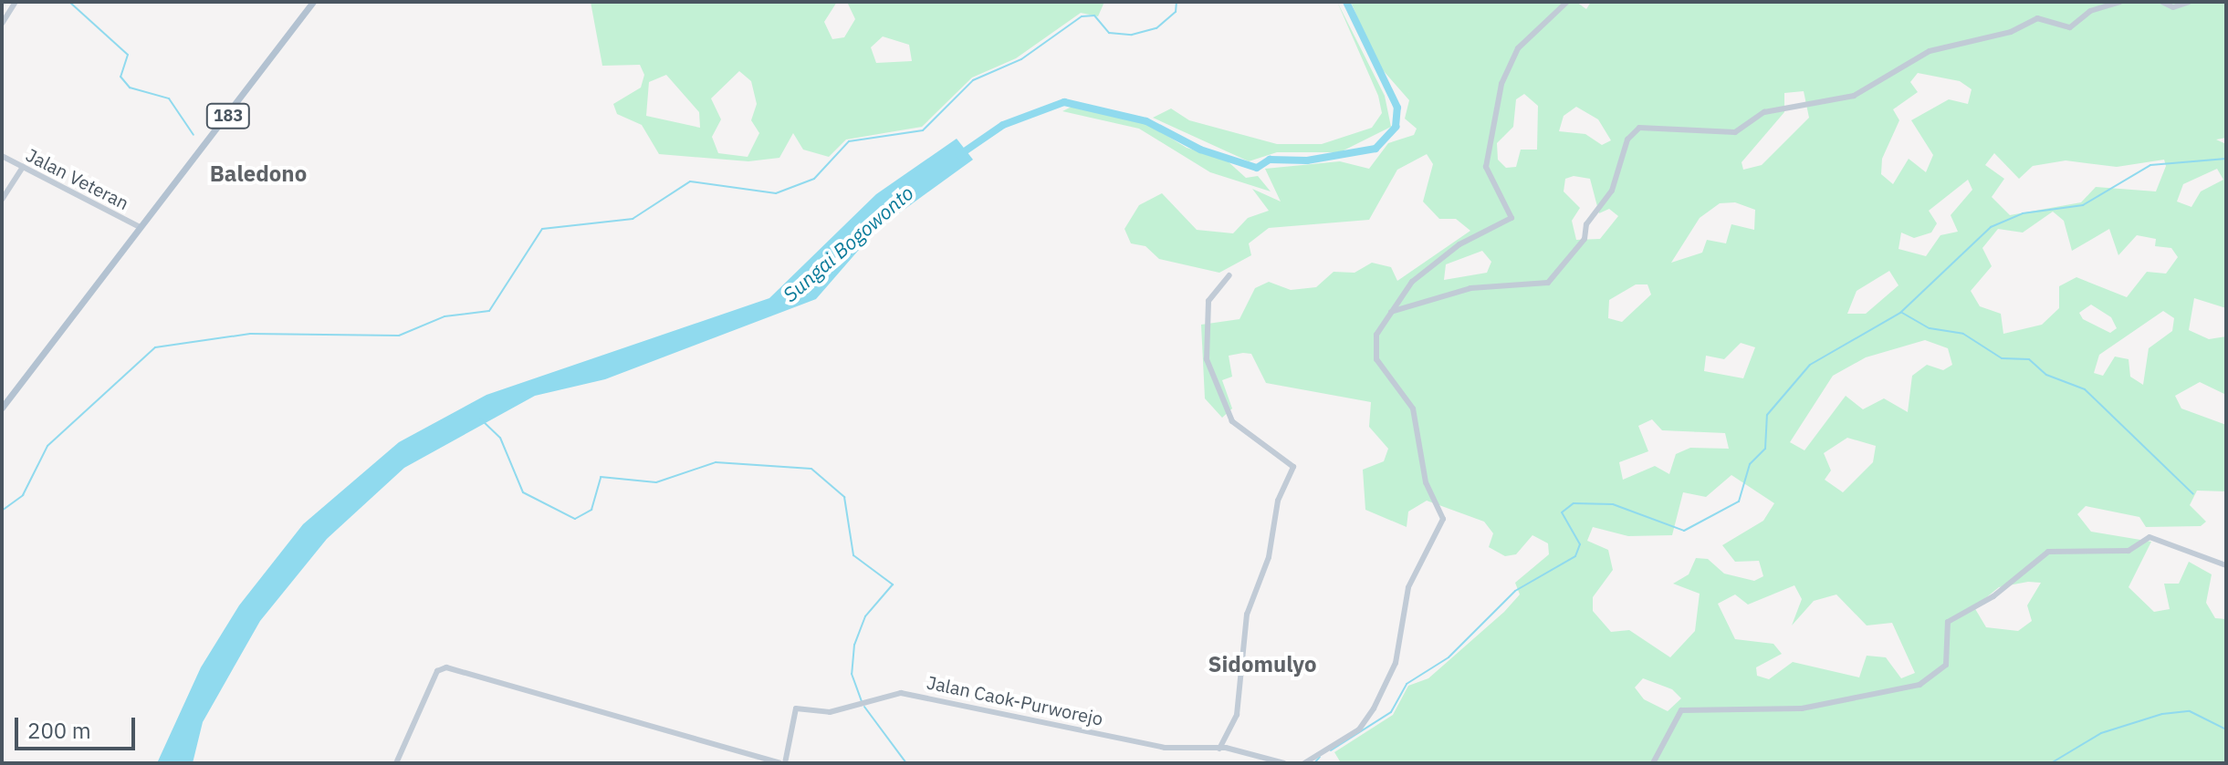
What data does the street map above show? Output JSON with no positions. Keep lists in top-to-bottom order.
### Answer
{
  "streets": {
    "main road": ["183"],
    "street": ["Jalan Veteran", "Jalan Caok-Purworejo"]
  },
  "crossings": [
    ["183", "Jalan Veteran"]
  ],
  "districts": ["Baledono", "Sidomulyo"],
  "water": ["Sungai Bogowonto"],
  "scale_bar": "200 m"
}
